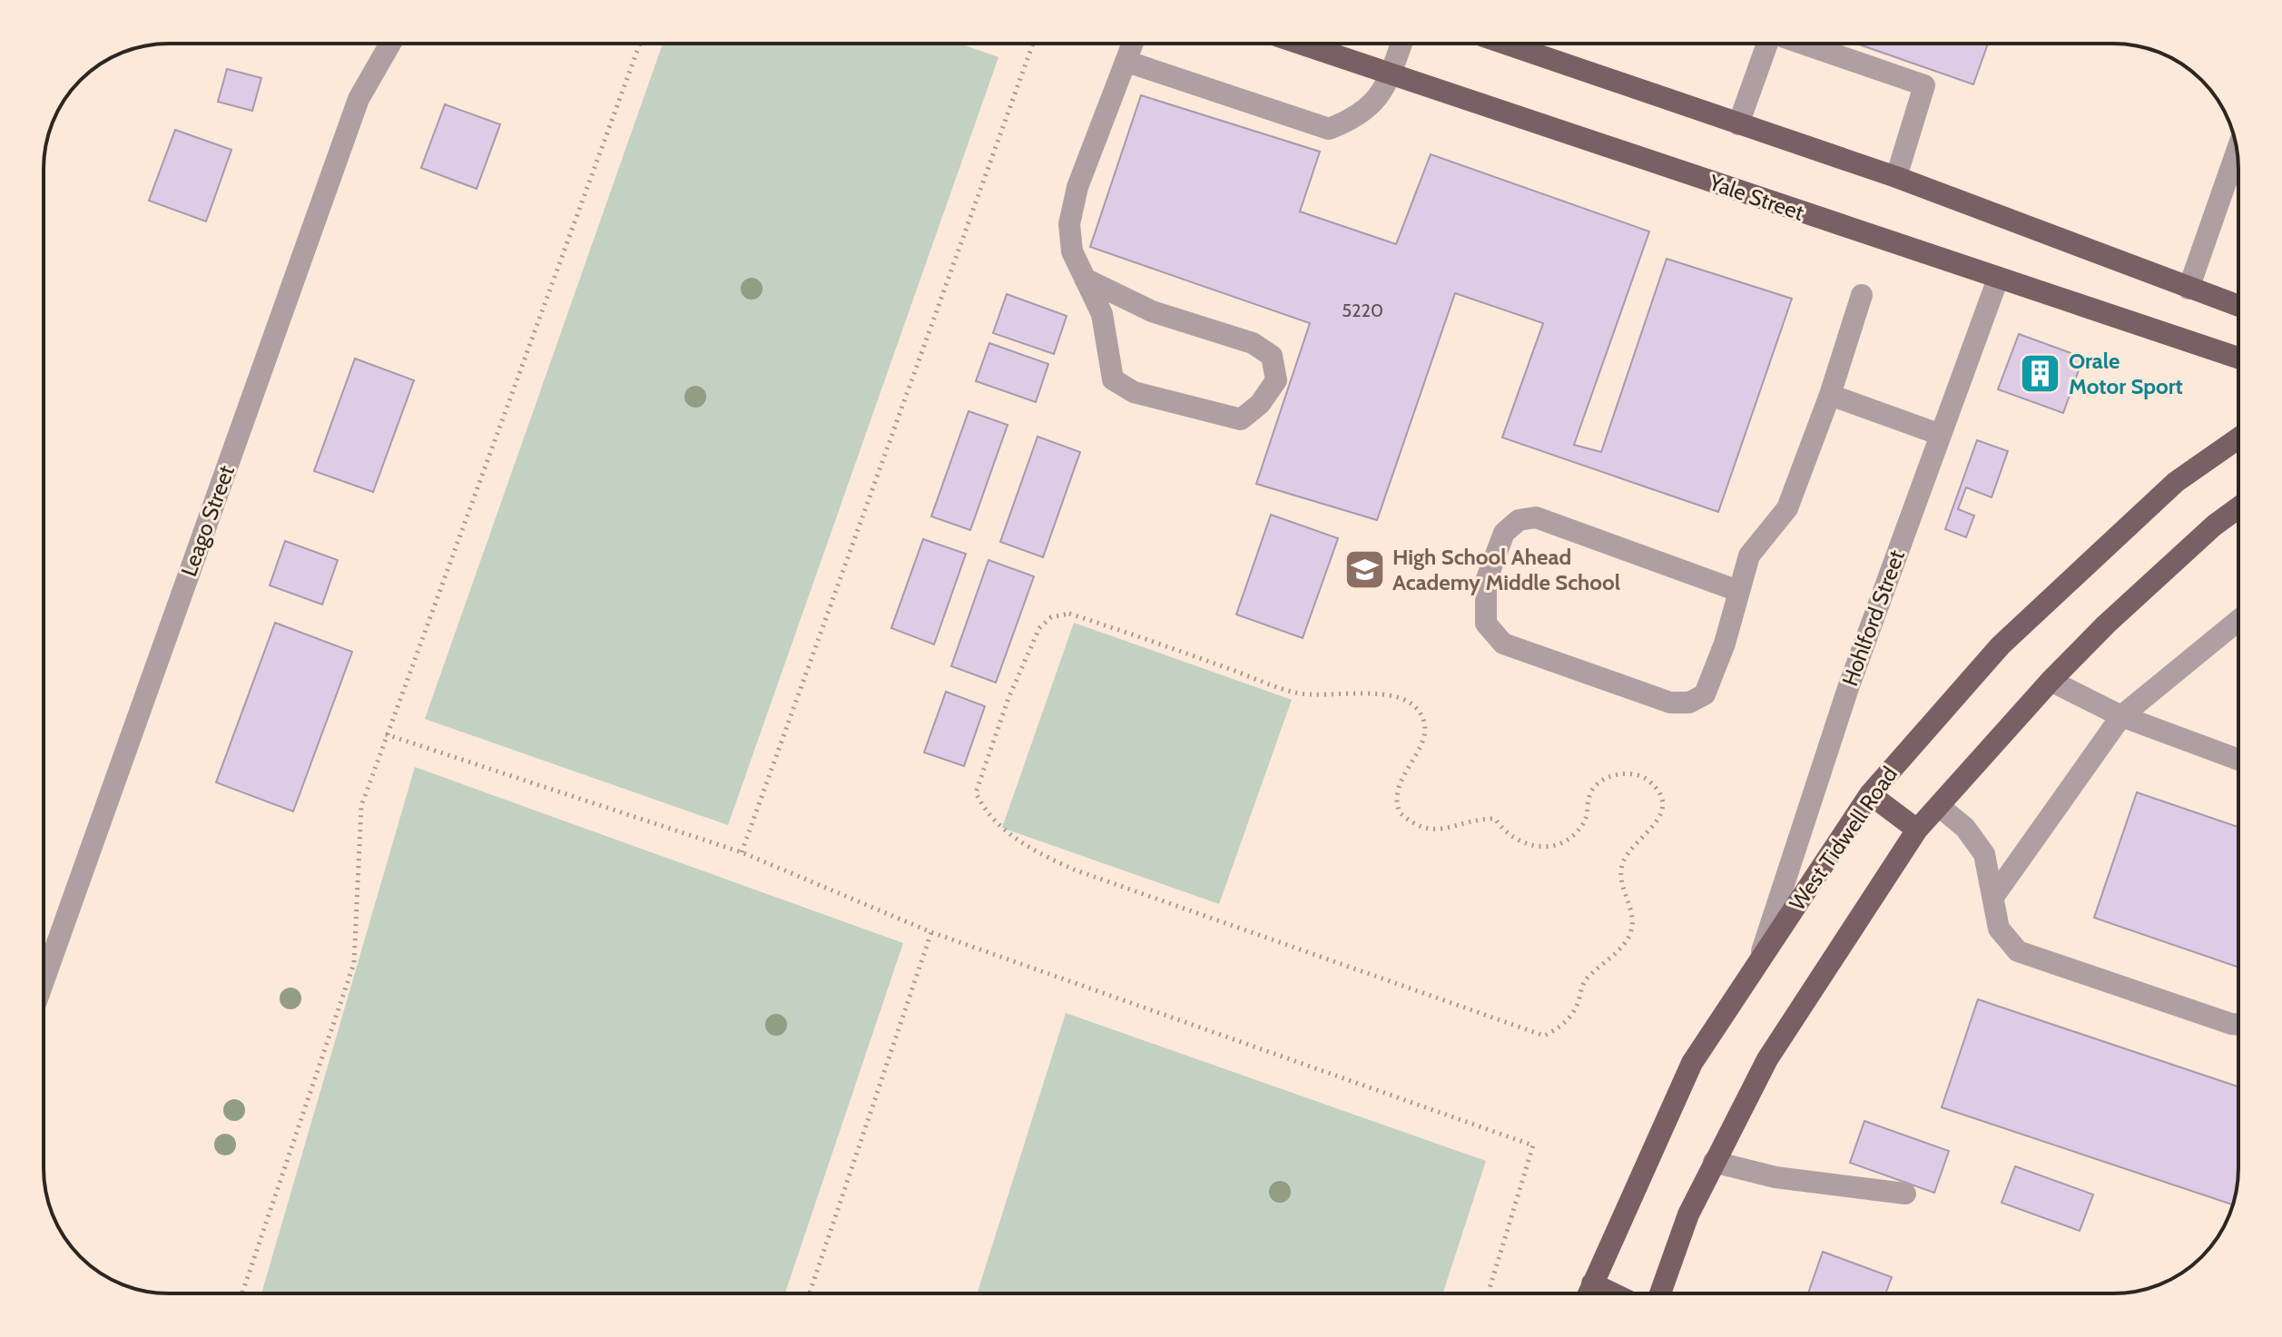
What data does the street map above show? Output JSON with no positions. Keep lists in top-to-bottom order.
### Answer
{
  "streets": {
    "main road": ["Yale Street", "West Tidwell Road"],
    "street": ["Leago Street", "Hohlford Street"]
  },
  "crossings": [
    ["Yale Street", "Hohlford Street"],
    ["Hohlford Street", "West Tidwell Road"]
  ],
  "places": {
    "building": ["Orale Motor Sport"],
    "school or university": ["High School Ahead Academy Middle School"]
  },
  "house_numbers": ["5220"]
}
